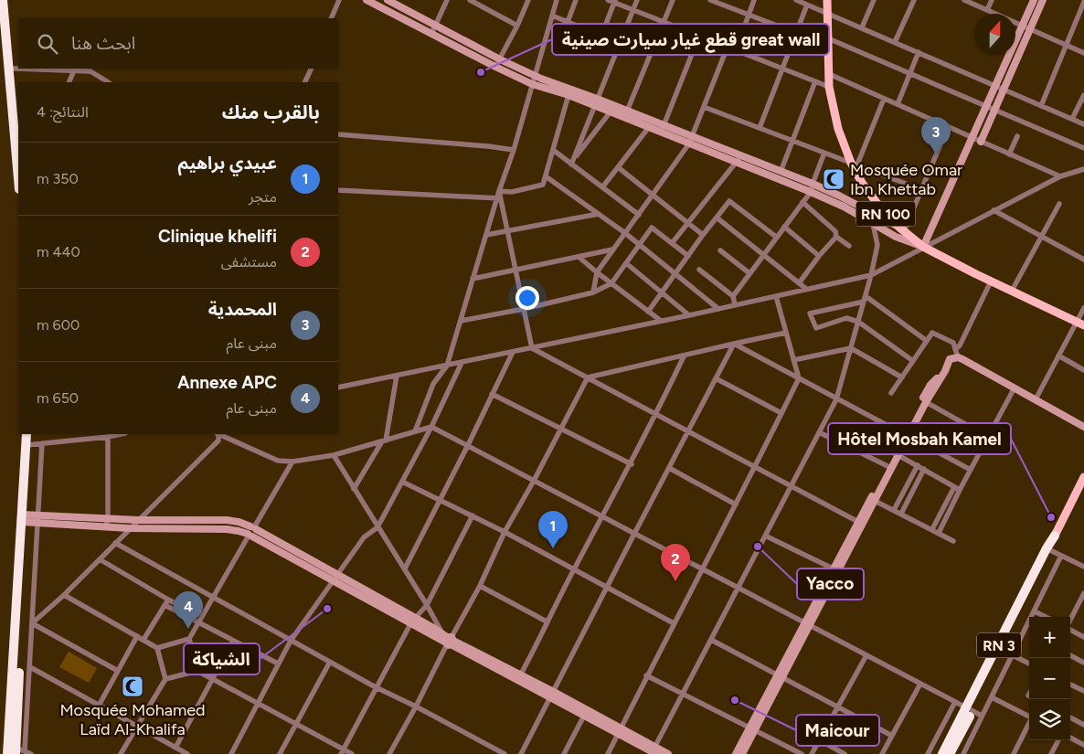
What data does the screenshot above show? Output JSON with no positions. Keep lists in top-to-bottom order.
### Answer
{
  "streets": {
    "highway": ["RN 3"],
    "main road": ["RN 100"]
  },
  "places": {
    "other": [
      "قطع غيار سيارت صينية great wall",
      "Hôtel Mosbah Kamel",
      "Yacco",
      "الشياكة",
      "Maicour"
    ],
    "mosque": ["Mosquée Omar Ibn Khettab", "Mosquée Mohamed Laïd Al-Khalifa"]
  },
  "north": "top",
  "page": {
    "search": "ابحث هنا",
    "heading": ["بالقرب منك", "النتائج: 4"],
    "pins": [
      "3",
      "1",
      "2",
      "4"
    ],
    "list": [
      {
        "mark": "1",
        "name": "عبيدي براهيم",
        "note": "متجر",
        "value": "350 m"
      },
      {
        "mark": "2",
        "name": "Clinique khelifi",
        "note": "مستشفى",
        "value": "440 m"
      },
      {
        "mark": "3",
        "name": "المحمدية",
        "note": "مبنى عام",
        "value": "600 m"
      },
      {
        "mark": "4",
        "name": "Annexe APC",
        "note": "مبنى عام",
        "value": "650 m"
      }
    ],
    "map_buttons": ["+", "−"]
  }
}
